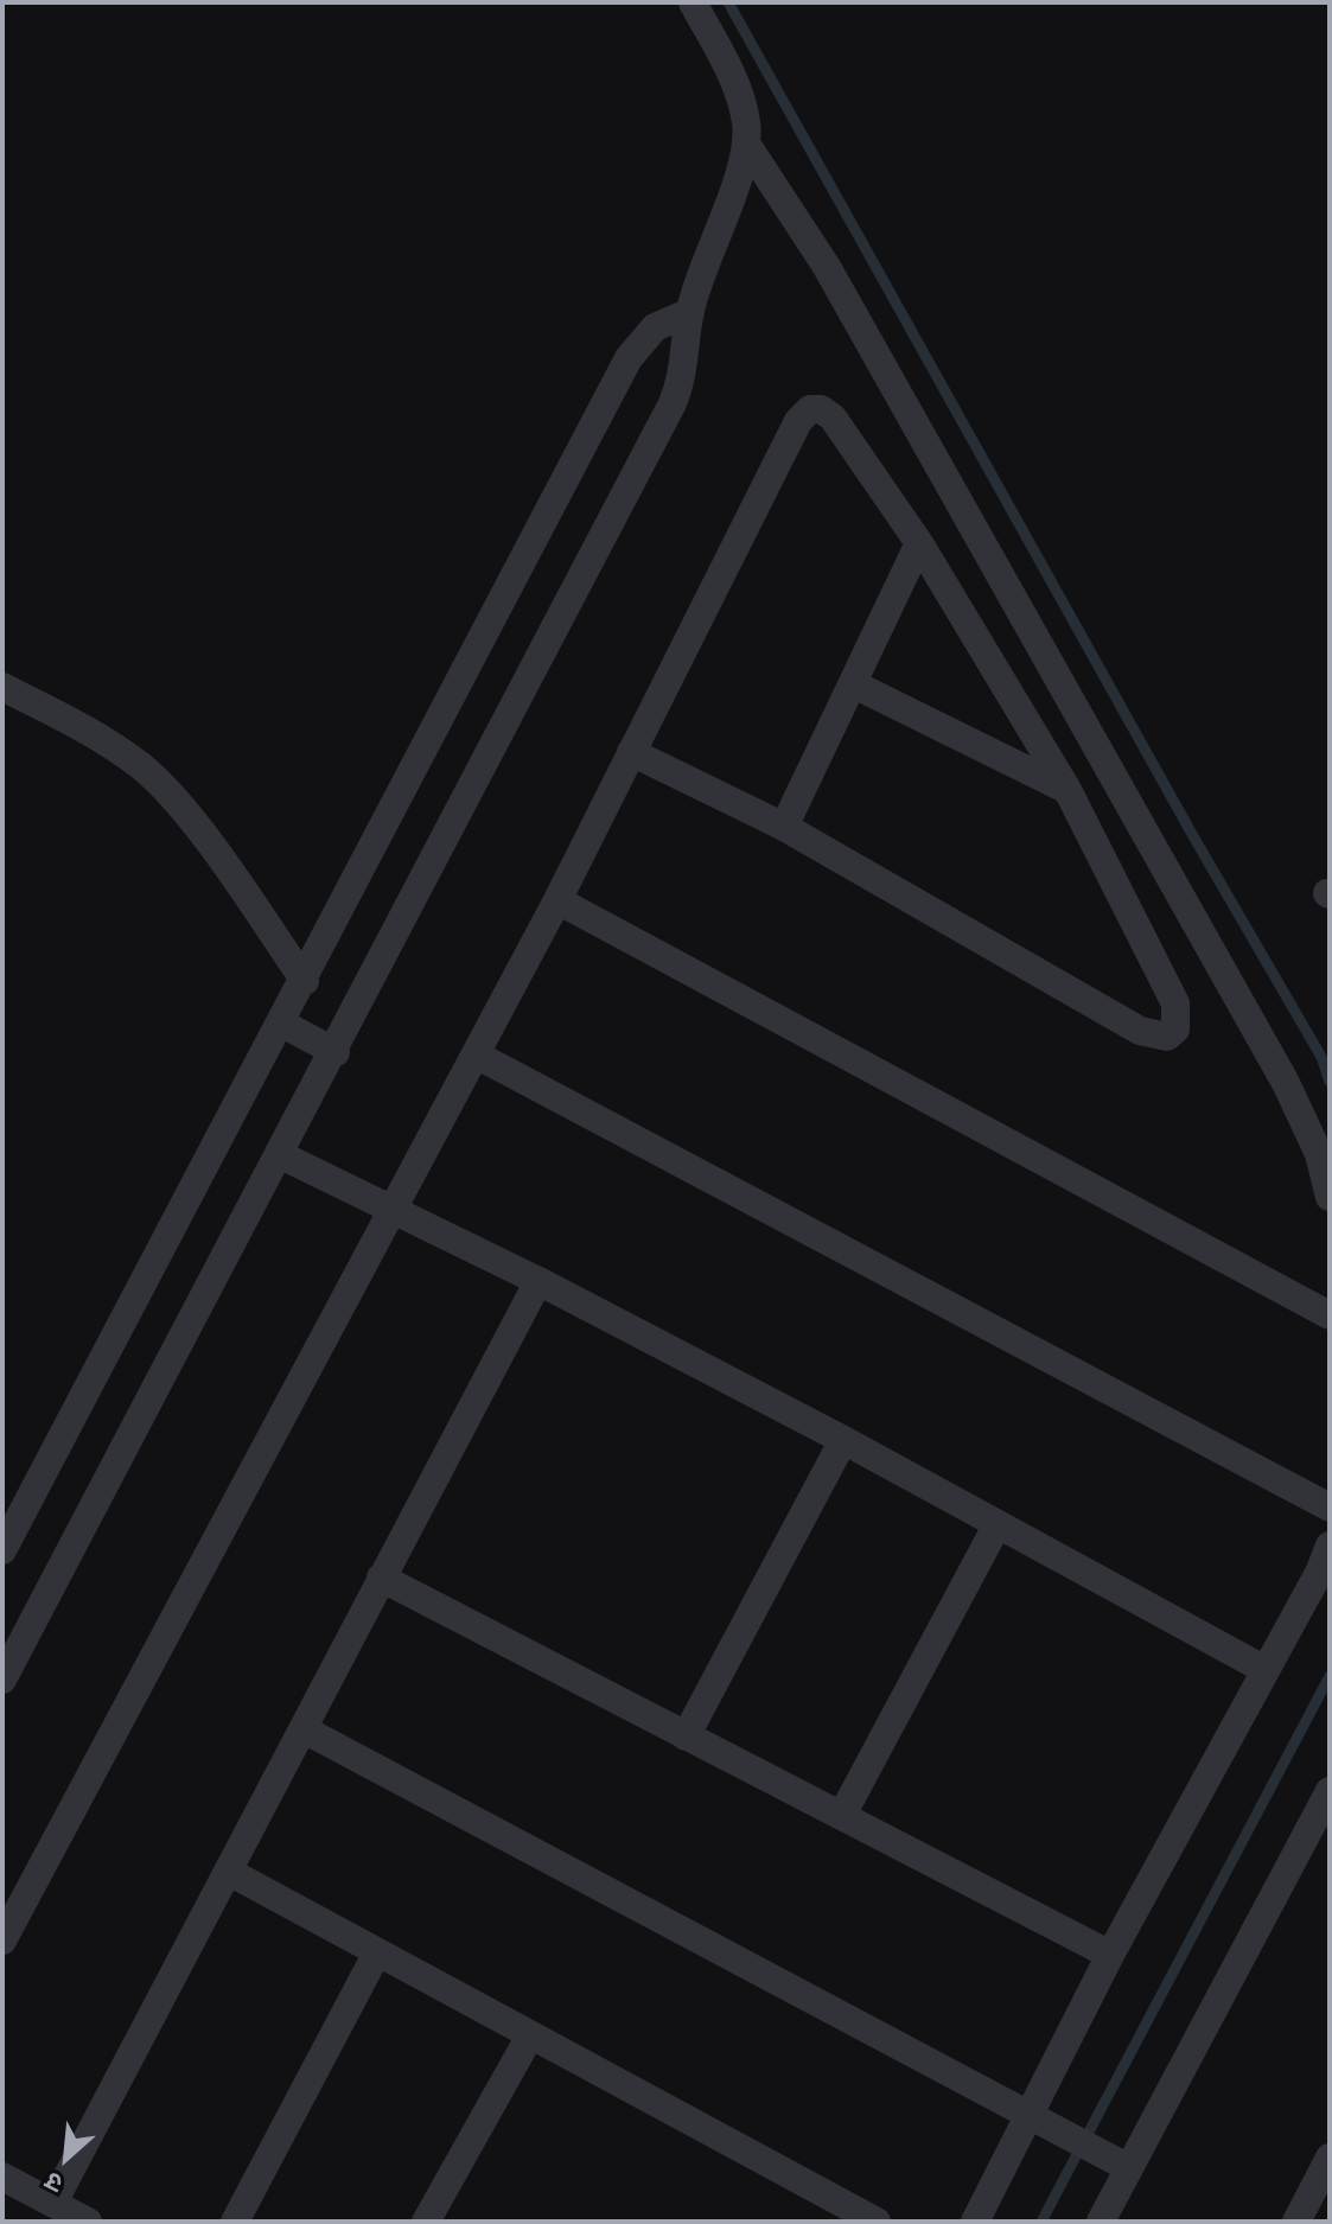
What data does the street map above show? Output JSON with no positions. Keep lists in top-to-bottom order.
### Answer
{
  "north": "bottom left"
}
